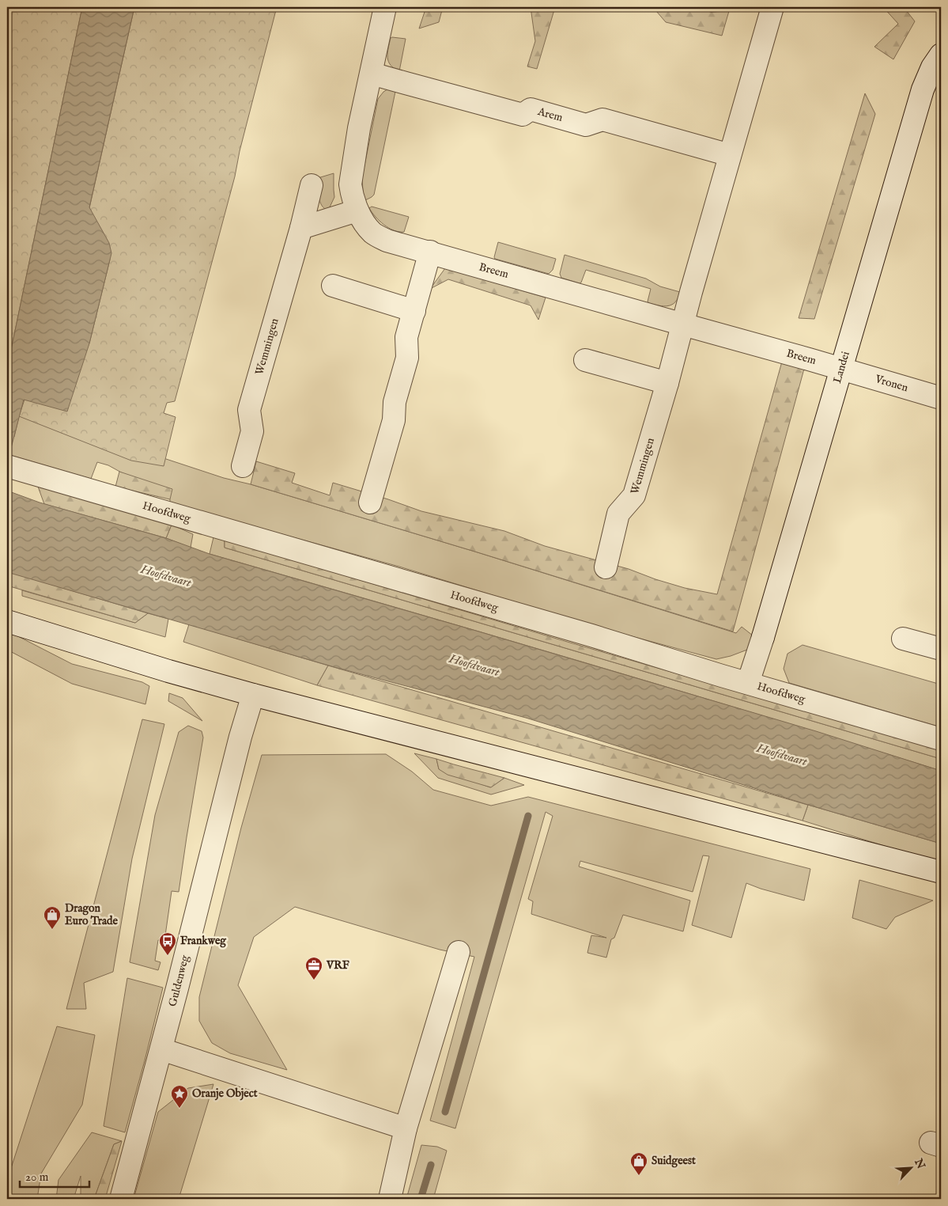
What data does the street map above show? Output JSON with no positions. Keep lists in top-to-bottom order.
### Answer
{
  "streets": {
    "street": [
      "Arem",
      "Breem",
      "Wemmingen",
      "Landei",
      "Vronen",
      "Hoofdweg",
      "Guldenweg"
    ]
  },
  "crossings": [
    ["Arem", "Breem"],
    ["Breem", "Wemmingen"],
    ["Breem", "Landei"],
    ["Breem", "Vronen"],
    ["Landei", "Vronen"],
    ["Landei", "Hoofdweg"]
  ],
  "water": ["Hoofdvaart"],
  "places": {
    "shop": ["Dragon Euro Trade", "Suidgeest"],
    "bus stop": ["Frankweg"],
    "office": ["VRF"],
    "place": ["Oranje Object"]
  },
  "scale_bar": "20 m",
  "north": "top right"
}
